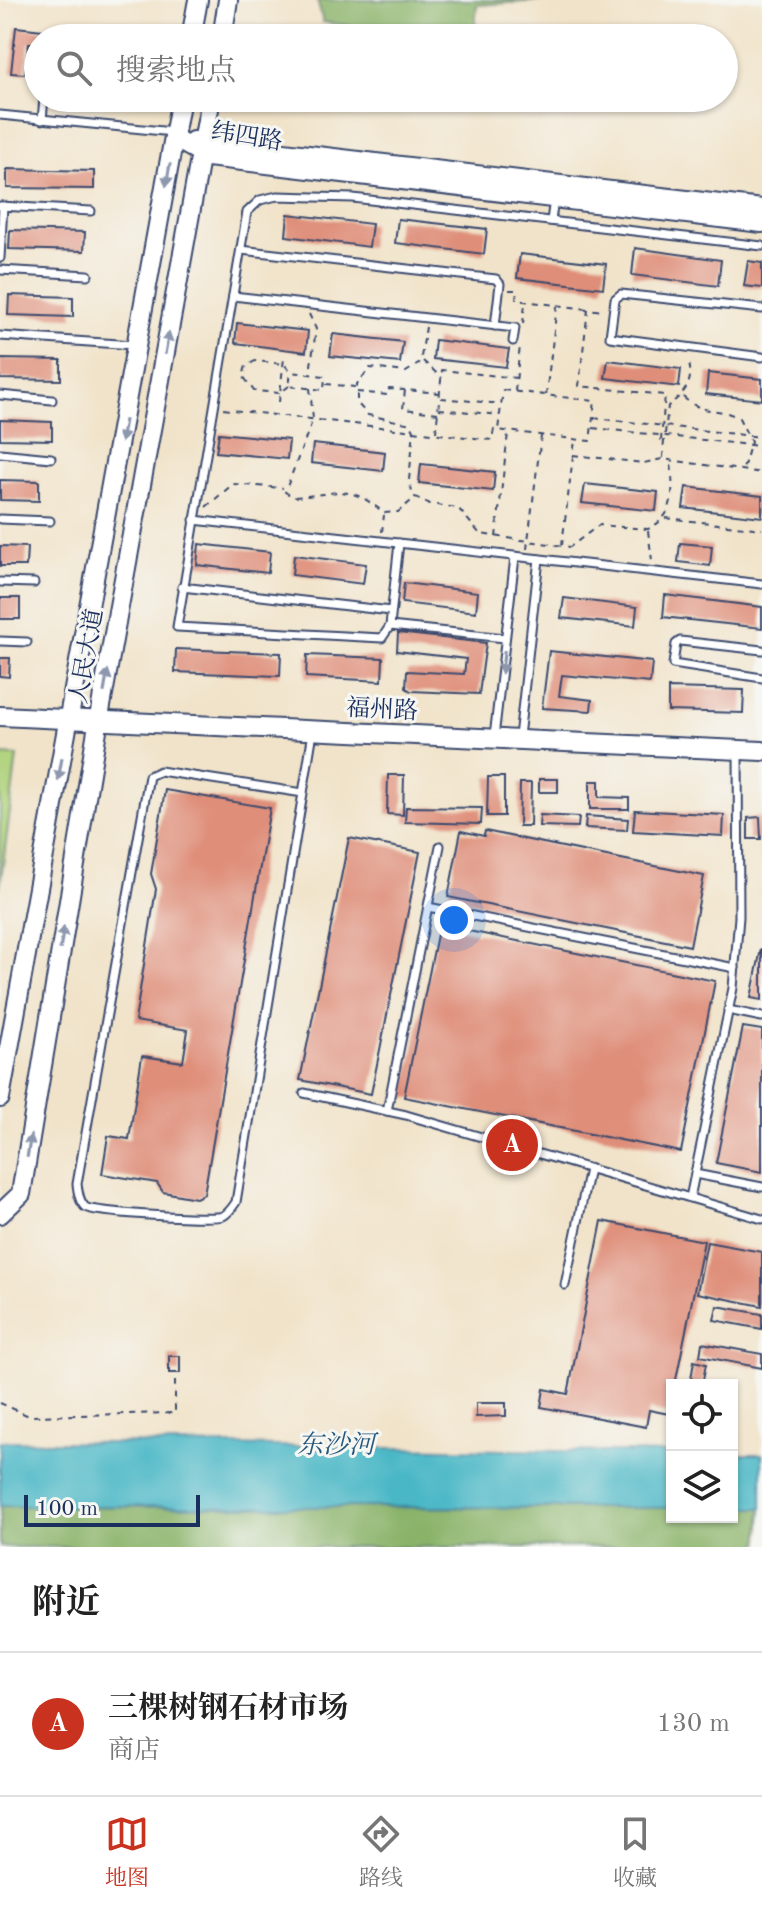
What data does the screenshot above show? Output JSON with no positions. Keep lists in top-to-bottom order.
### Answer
{
  "streets": {
    "street": ["纬四路", "人民大道", "福州路"]
  },
  "crossings": [
    ["纬四路", "人民大道"],
    ["人民大道", "福州路"]
  ],
  "water": ["东沙河"],
  "scale_bar": "100 m",
  "page": {
    "search": "搜索地点",
    "pins": "A",
    "scale": "100 m",
    "heading": "附近",
    "list": [
      {
        "mark": "A",
        "name": "三棵树钢石材市场",
        "note": "商店",
        "value": "130 m"
      }
    ],
    "nav": ["地图", "路线", "收藏"]
  }
}
